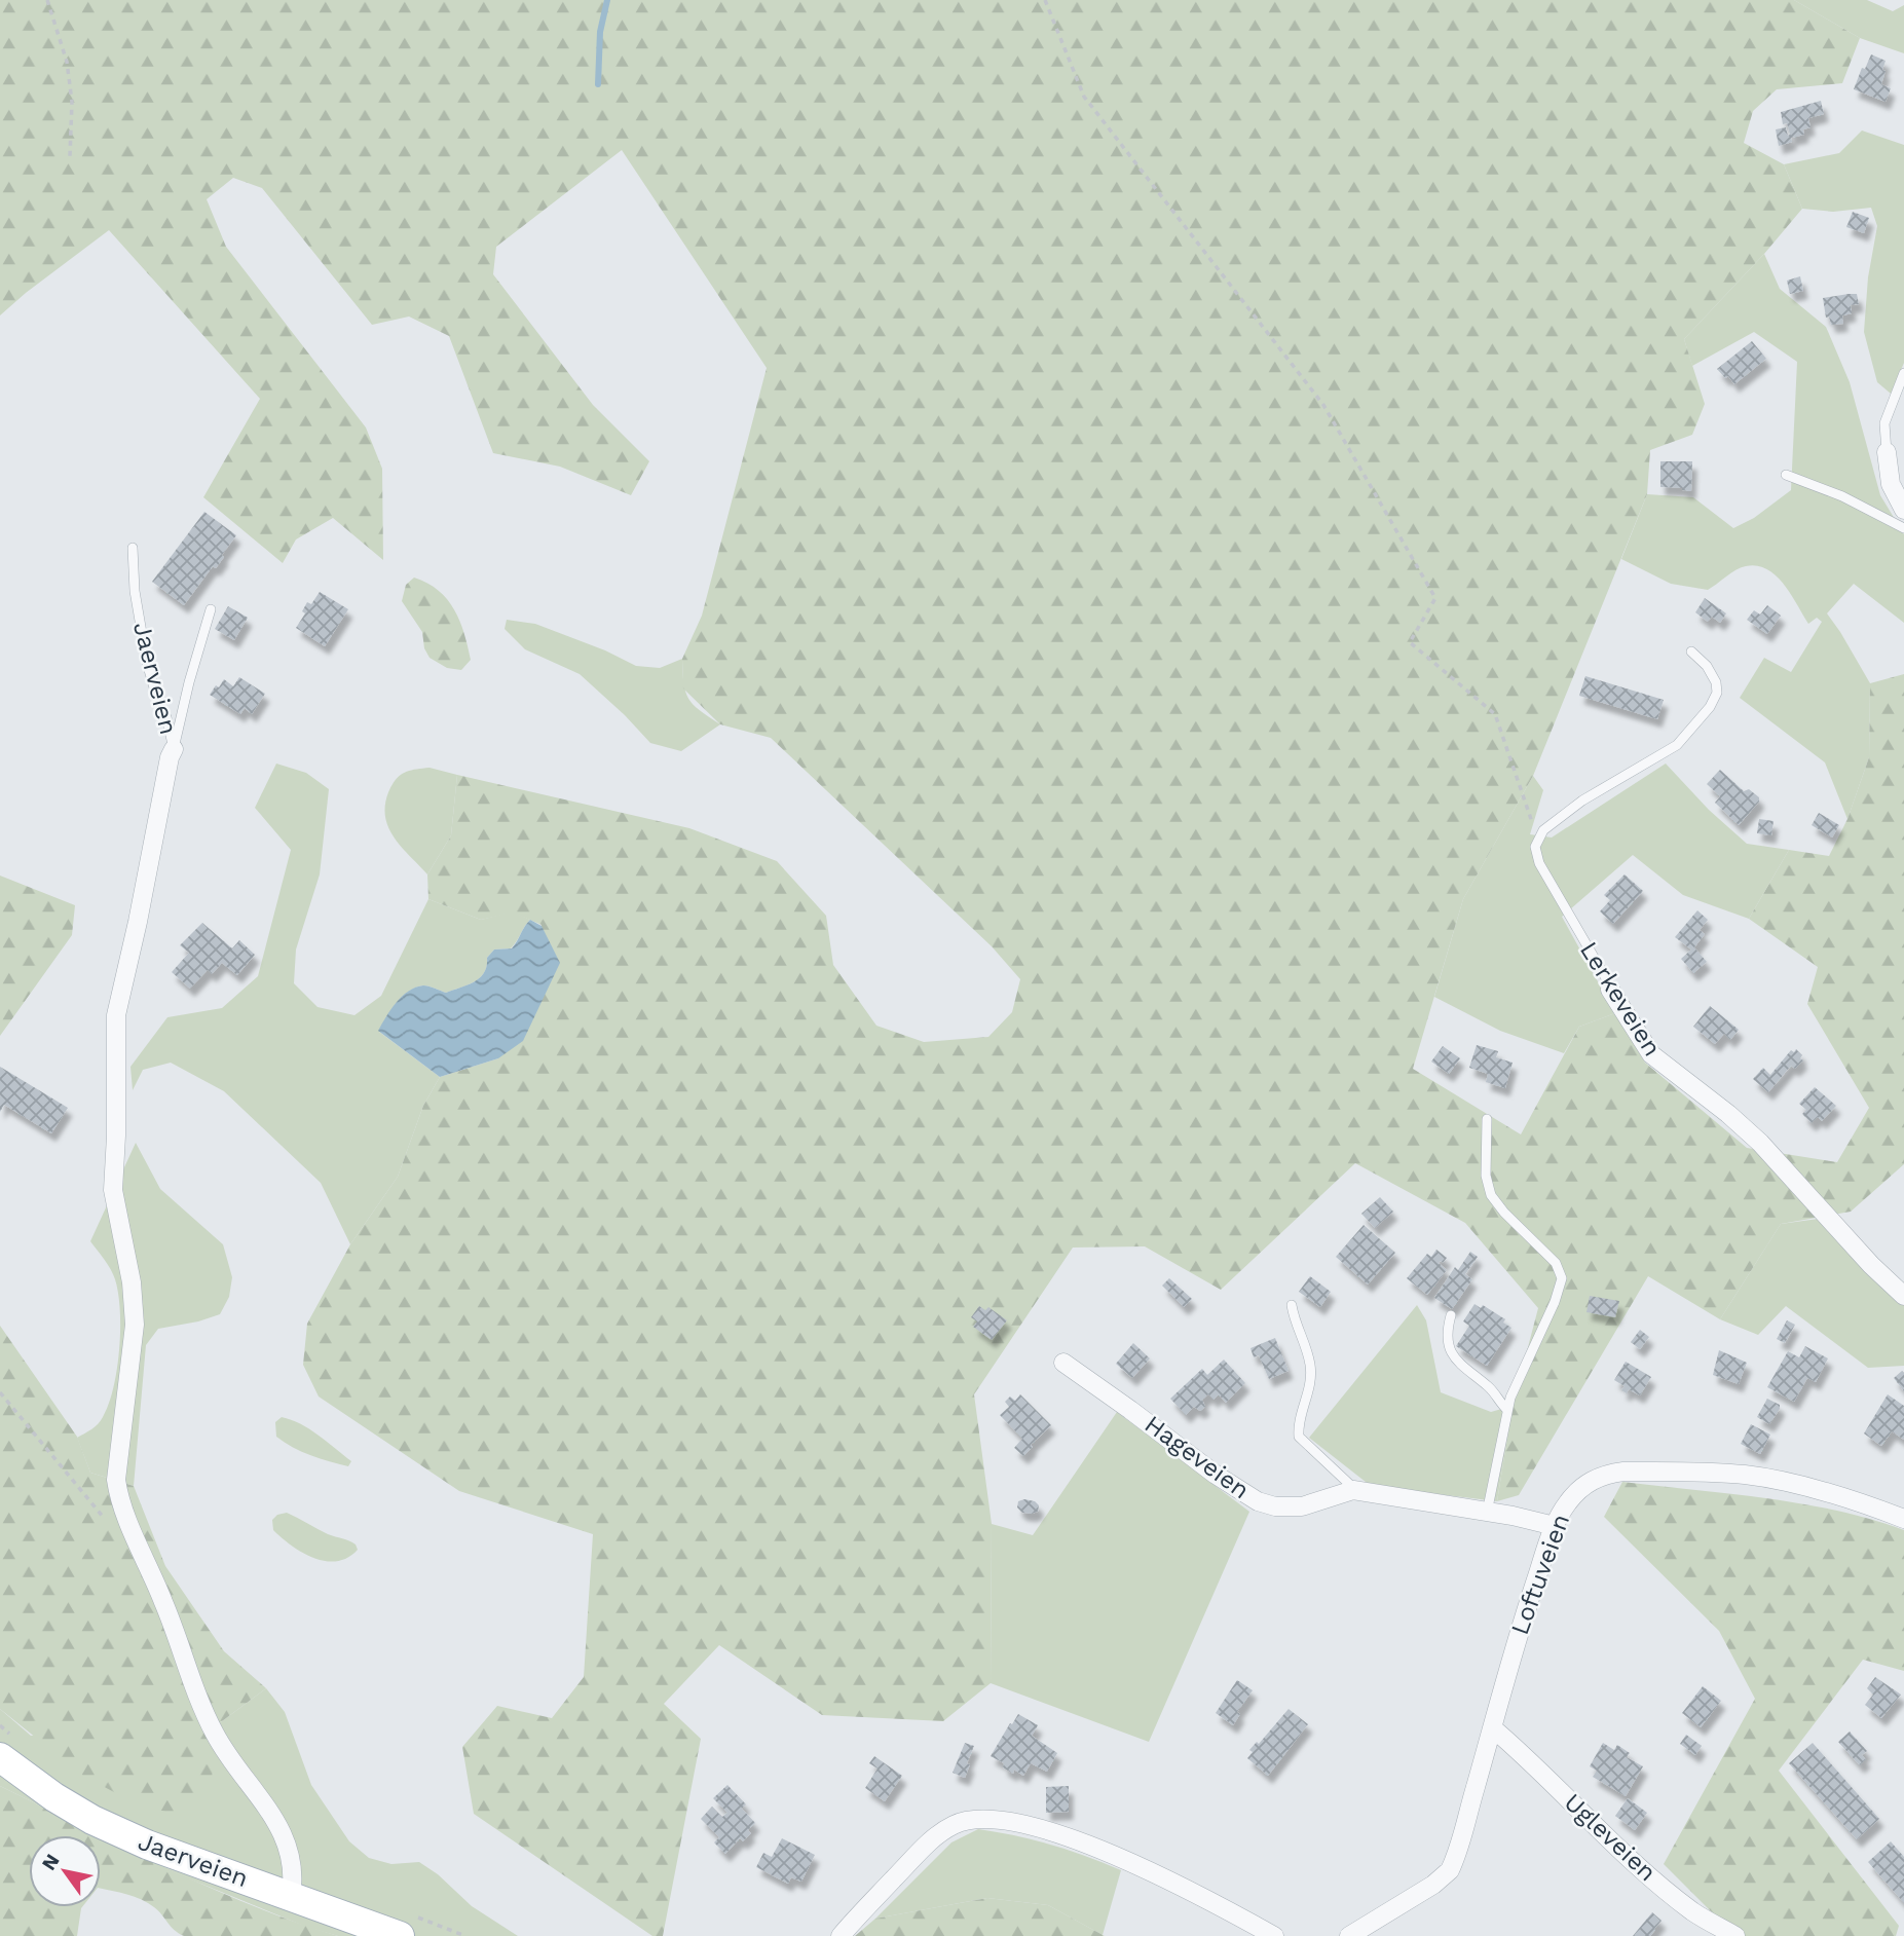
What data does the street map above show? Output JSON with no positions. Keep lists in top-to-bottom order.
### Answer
{
  "streets": {
    "main road": ["Jaerveien"],
    "street": [
      "Lerkeveien",
      "Hageveien",
      "Loftuveien",
      "Ugleveien"
    ]
  },
  "crossings": [
    ["Hageveien", "Loftuveien"],
    ["Loftuveien", "Ugleveien"]
  ],
  "north": "top left"
}
